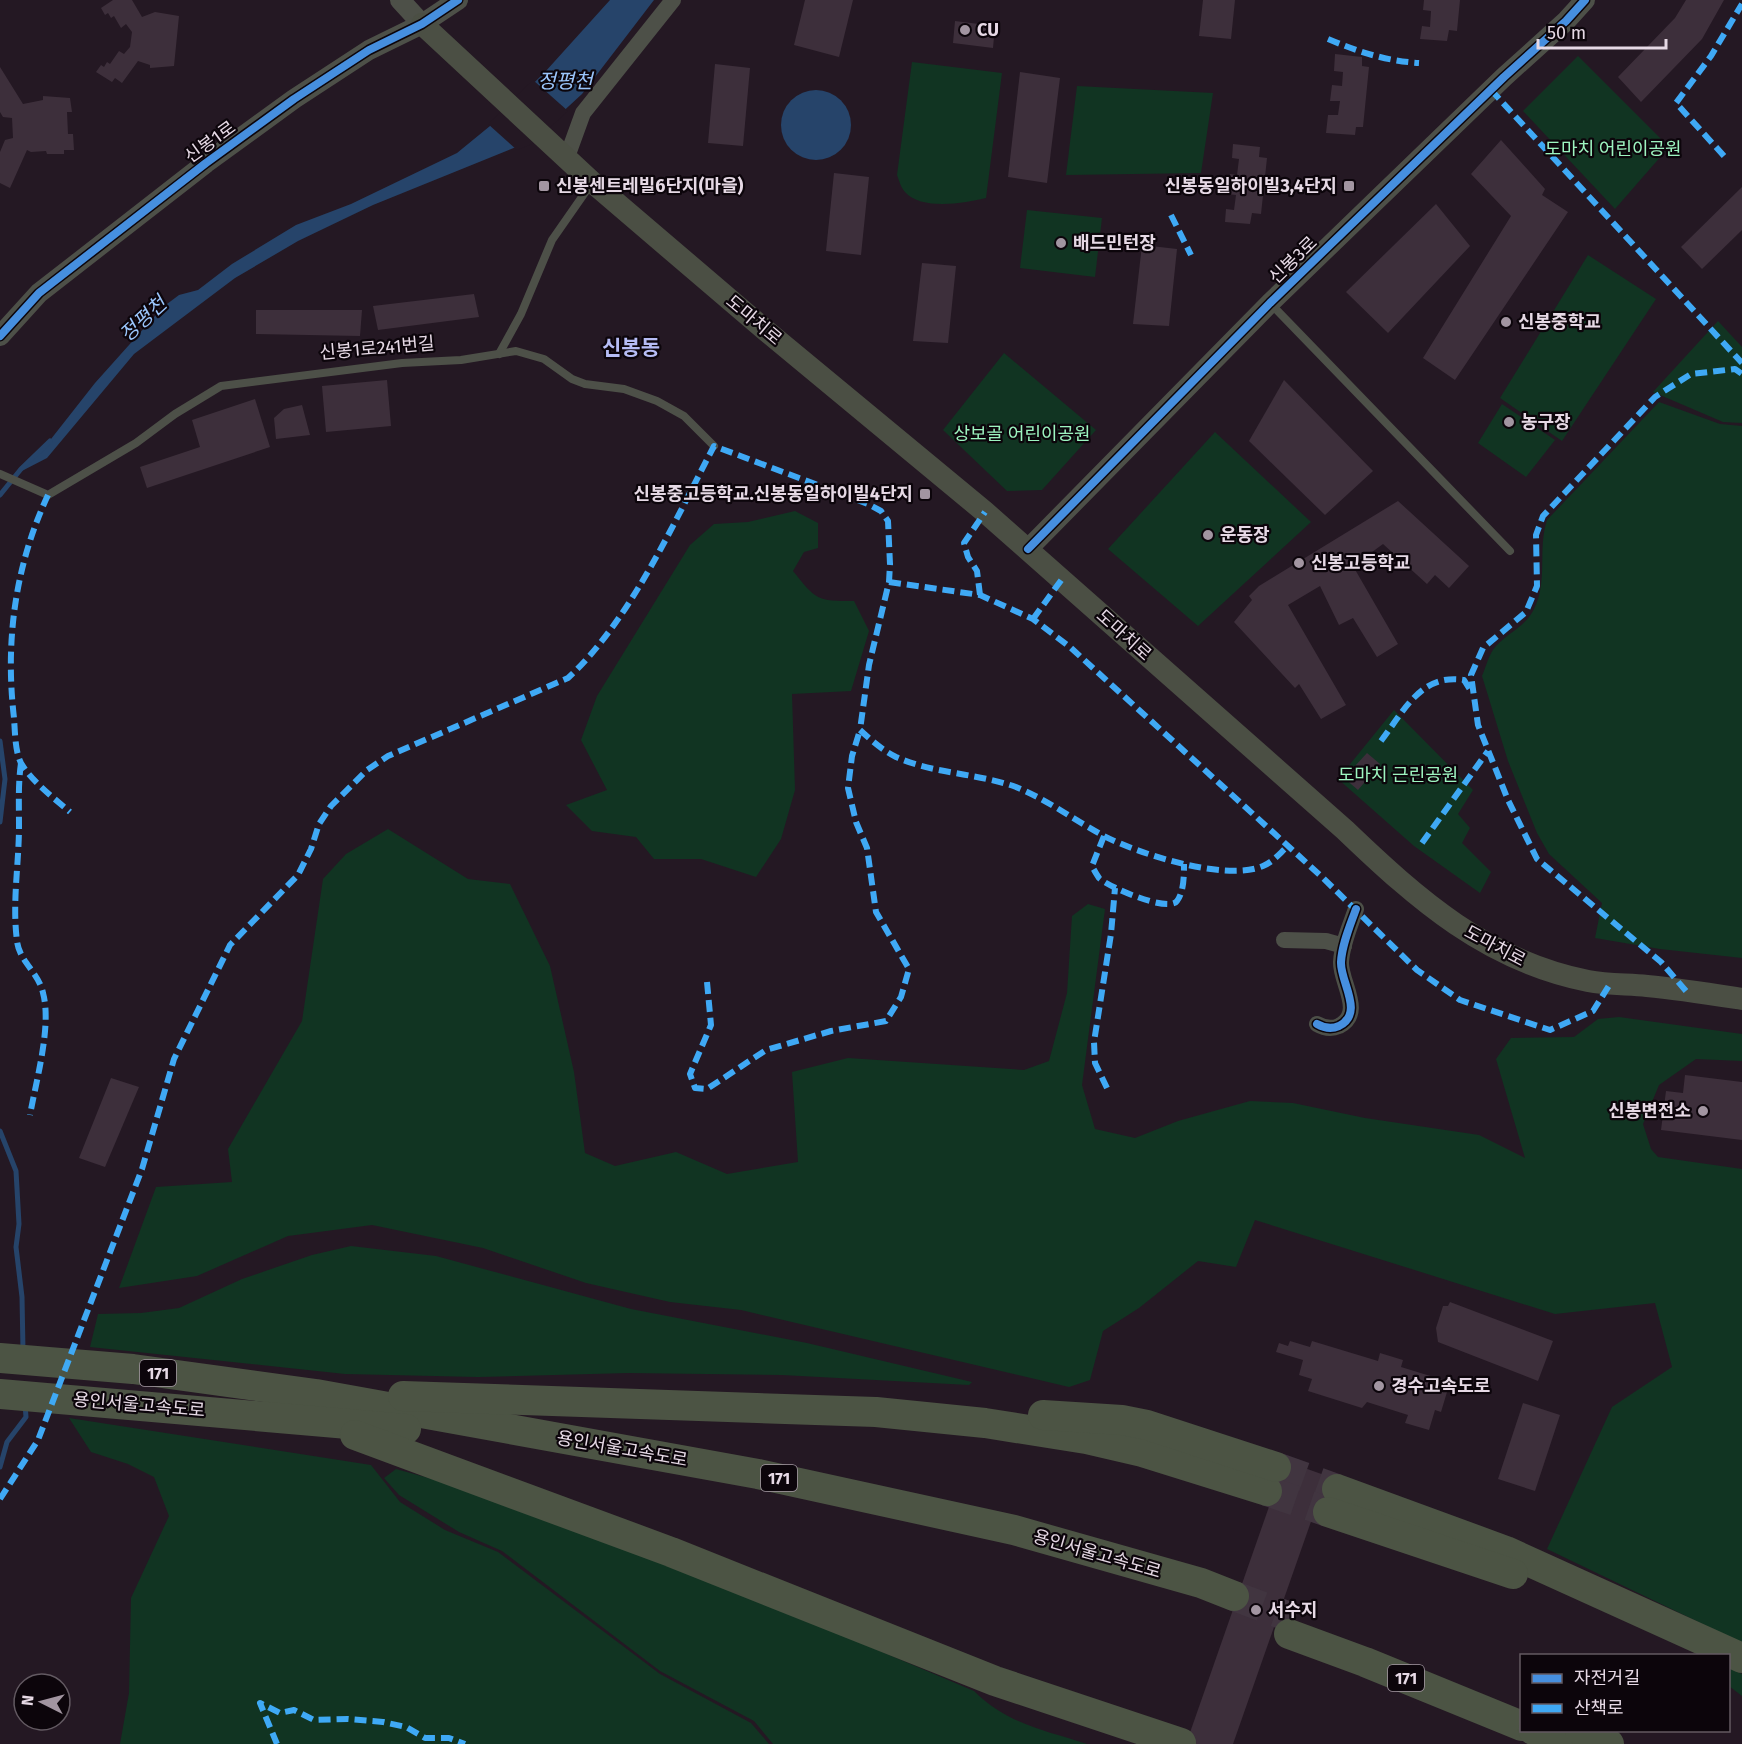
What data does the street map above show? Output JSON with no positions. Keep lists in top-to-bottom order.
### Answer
{
  "streets": {
    "highway": ["171", "용인서울고속도로"],
    "main road": ["도마치로"],
    "street": ["신봉1로", "신봉3로"],
    "lane": ["신봉1로241번길"]
  },
  "crossings": [
    ["신봉1로", "도마치로"],
    ["신봉3로", "도마치로"]
  ],
  "districts": ["신봉동"],
  "water": ["정평천"],
  "parks": ["도마치 어린이공원", "상보골 어린이공원", "도마치 근린공원"],
  "places": {
    "other": [
      "CU",
      "배드민턴장",
      "신봉중학교",
      "농구장",
      "운동장",
      "신봉고등학교",
      "신봉변전소",
      "경수고속도로",
      "서수지"
    ],
    "transit": ["신봉센트레빌6단지(마을)", "신봉동일하이빌3,4단지", "신봉중고등학교.신봉동일하이빌4단지"]
  },
  "legend": ["자전거길", "산책로"],
  "scale_bar": "50 m",
  "north": "left"
}
